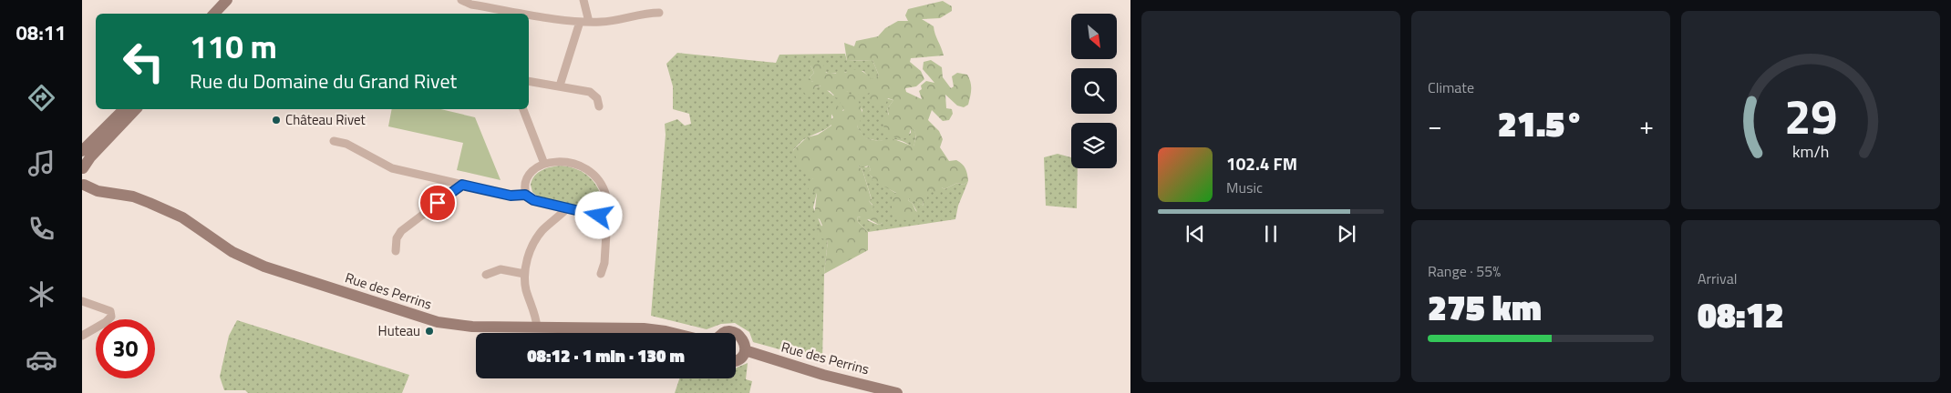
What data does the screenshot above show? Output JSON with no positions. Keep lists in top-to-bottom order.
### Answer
{
  "streets": {
    "street": ["Rue des Perrins"]
  },
  "places": ["Château Rivet", "Huteau"],
  "north": "bottom right",
  "page": {
    "tabs": "08:11",
    "tile": [
      "Climate",
      ["Range · 55%", "275 km"],
      ["Arrival", "08:12"]
    ],
    "turn": ["110 m", "Rue du Domaine du Grand Rivet"],
    "heat": ["−", "21.5°", "+"],
    "song": ["102.4 FM", "Music"],
    "limit": "30",
    "trip": "08:12 · 1 min · 130 m",
    "gauge": ["29", "km/h"]
  }
}
